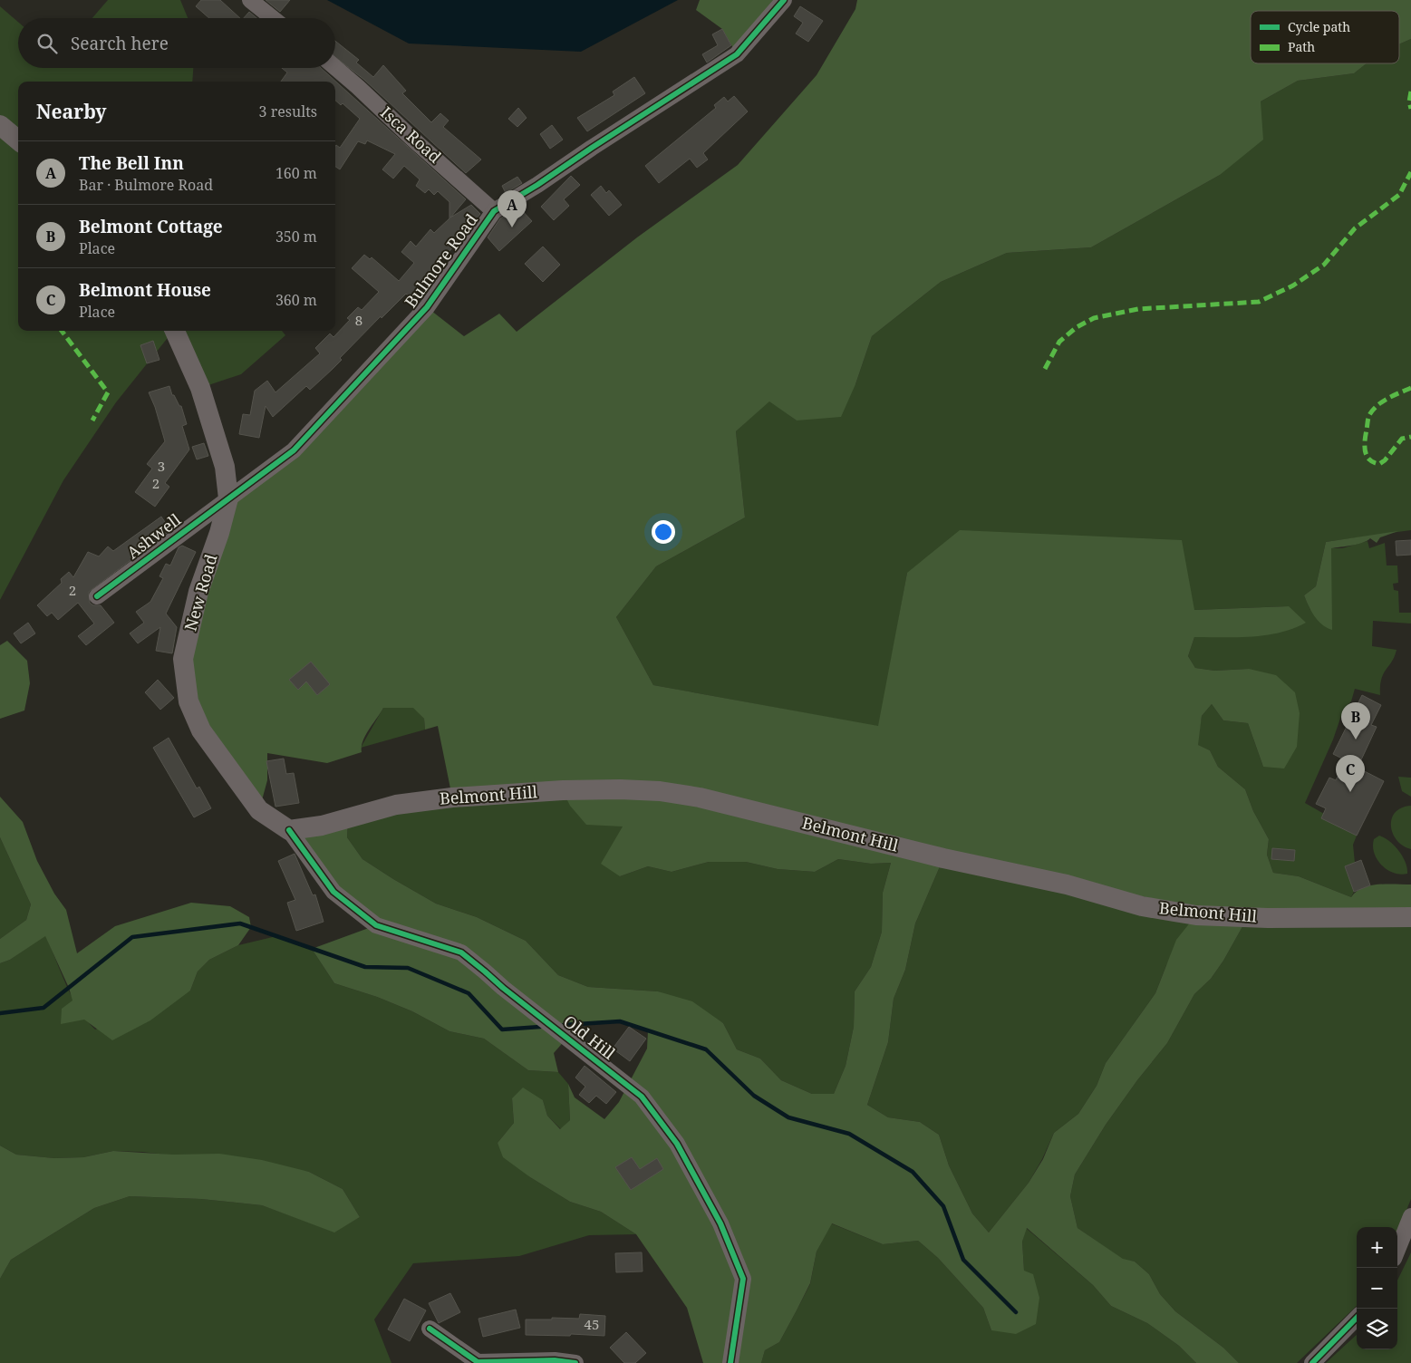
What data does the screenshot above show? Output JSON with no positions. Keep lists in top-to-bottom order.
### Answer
{
  "streets": {
    "main road": ["New Road", "Belmont Hill"],
    "street": [
      "Isca Road",
      "Bulmore Road",
      "Ashwell",
      "Old Hill"
    ]
  },
  "crossings": [
    ["Isca Road", "Bulmore Road"],
    ["Bulmore Road", "Ashwell"],
    ["Bulmore Road", "New Road"],
    ["Ashwell", "New Road"],
    ["New Road", "Belmont Hill"],
    ["New Road", "Old Hill"],
    ["Belmont Hill", "Old Hill"]
  ],
  "house_numbers": [
    "8",
    "3",
    "2",
    "2",
    "45"
  ],
  "legend": ["Cycle path", "Path"],
  "page": {
    "search": "Search here",
    "heading": ["Nearby", "3 results"],
    "list": [
      {
        "mark": "A",
        "name": "The Bell Inn",
        "note": "Bar · Bulmore Road",
        "value": "160 m"
      },
      {
        "mark": "B",
        "name": "Belmont Cottage",
        "note": "Place",
        "value": "350 m"
      },
      {
        "mark": "C",
        "name": "Belmont House",
        "note": "Place",
        "value": "360 m"
      }
    ],
    "pins": ["A", "B", "C"],
    "map_buttons": ["+", "−"]
  }
}
